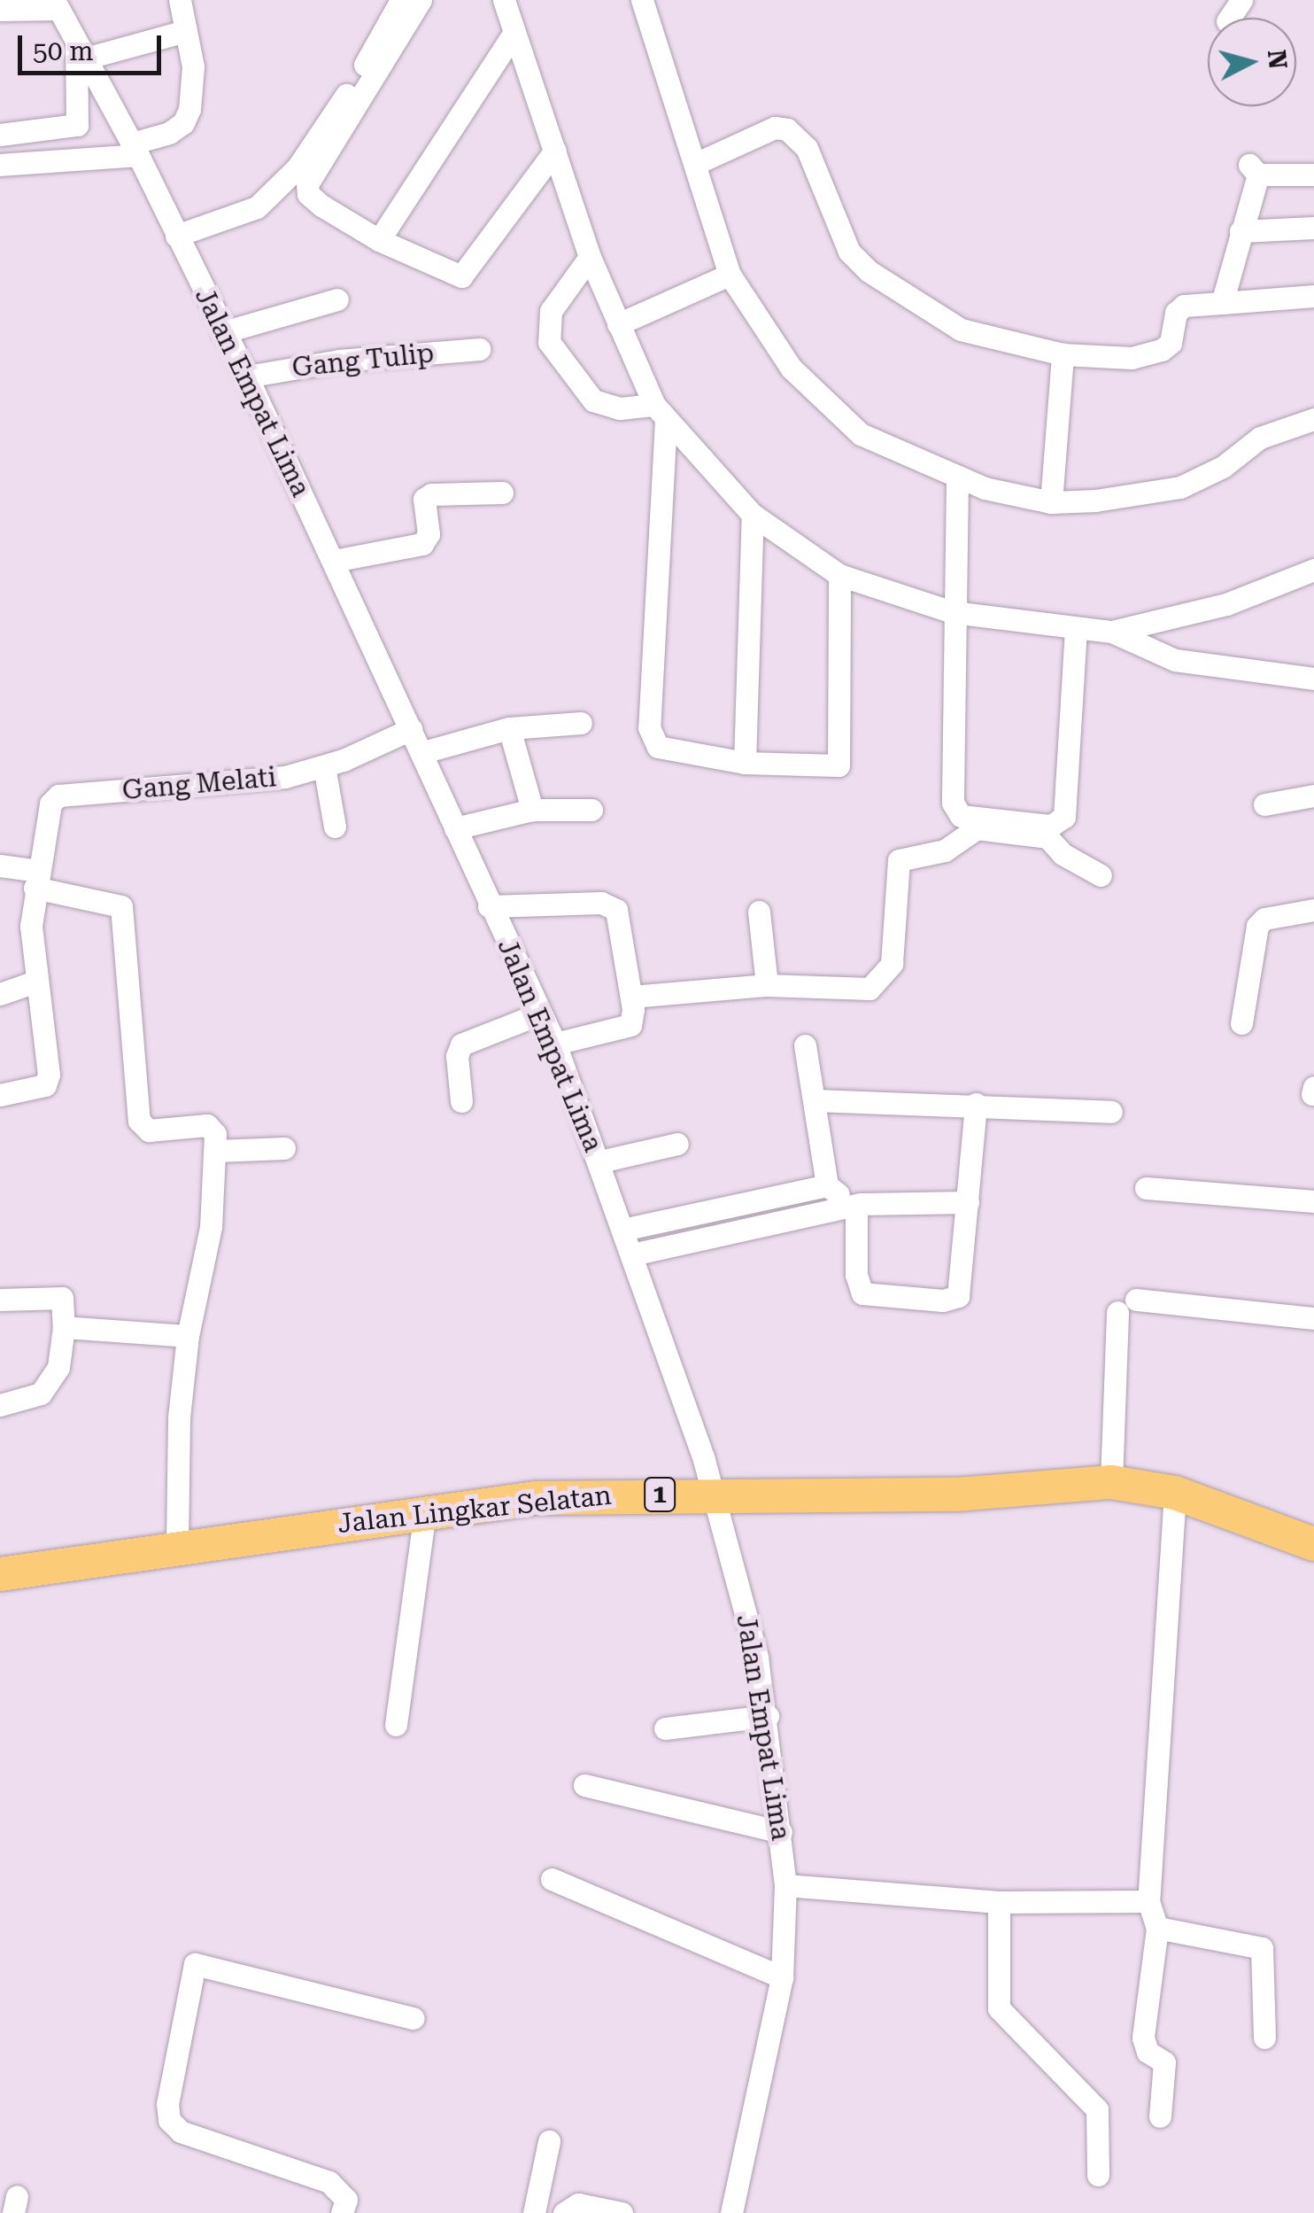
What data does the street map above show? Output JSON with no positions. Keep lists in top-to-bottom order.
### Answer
{
  "streets": {
    "highway": ["1", "Jalan Lingkar Selatan"],
    "street": ["Gang Tulip", "Jalan Empat Lima", "Gang Melati"]
  },
  "crossings": [
    ["Gang Tulip", "Jalan Empat Lima"],
    ["Jalan Empat Lima", "Gang Melati"],
    ["Jalan Empat Lima", "Jalan Lingkar Selatan"]
  ],
  "scale_bar": "50 m",
  "north": "right"
}
